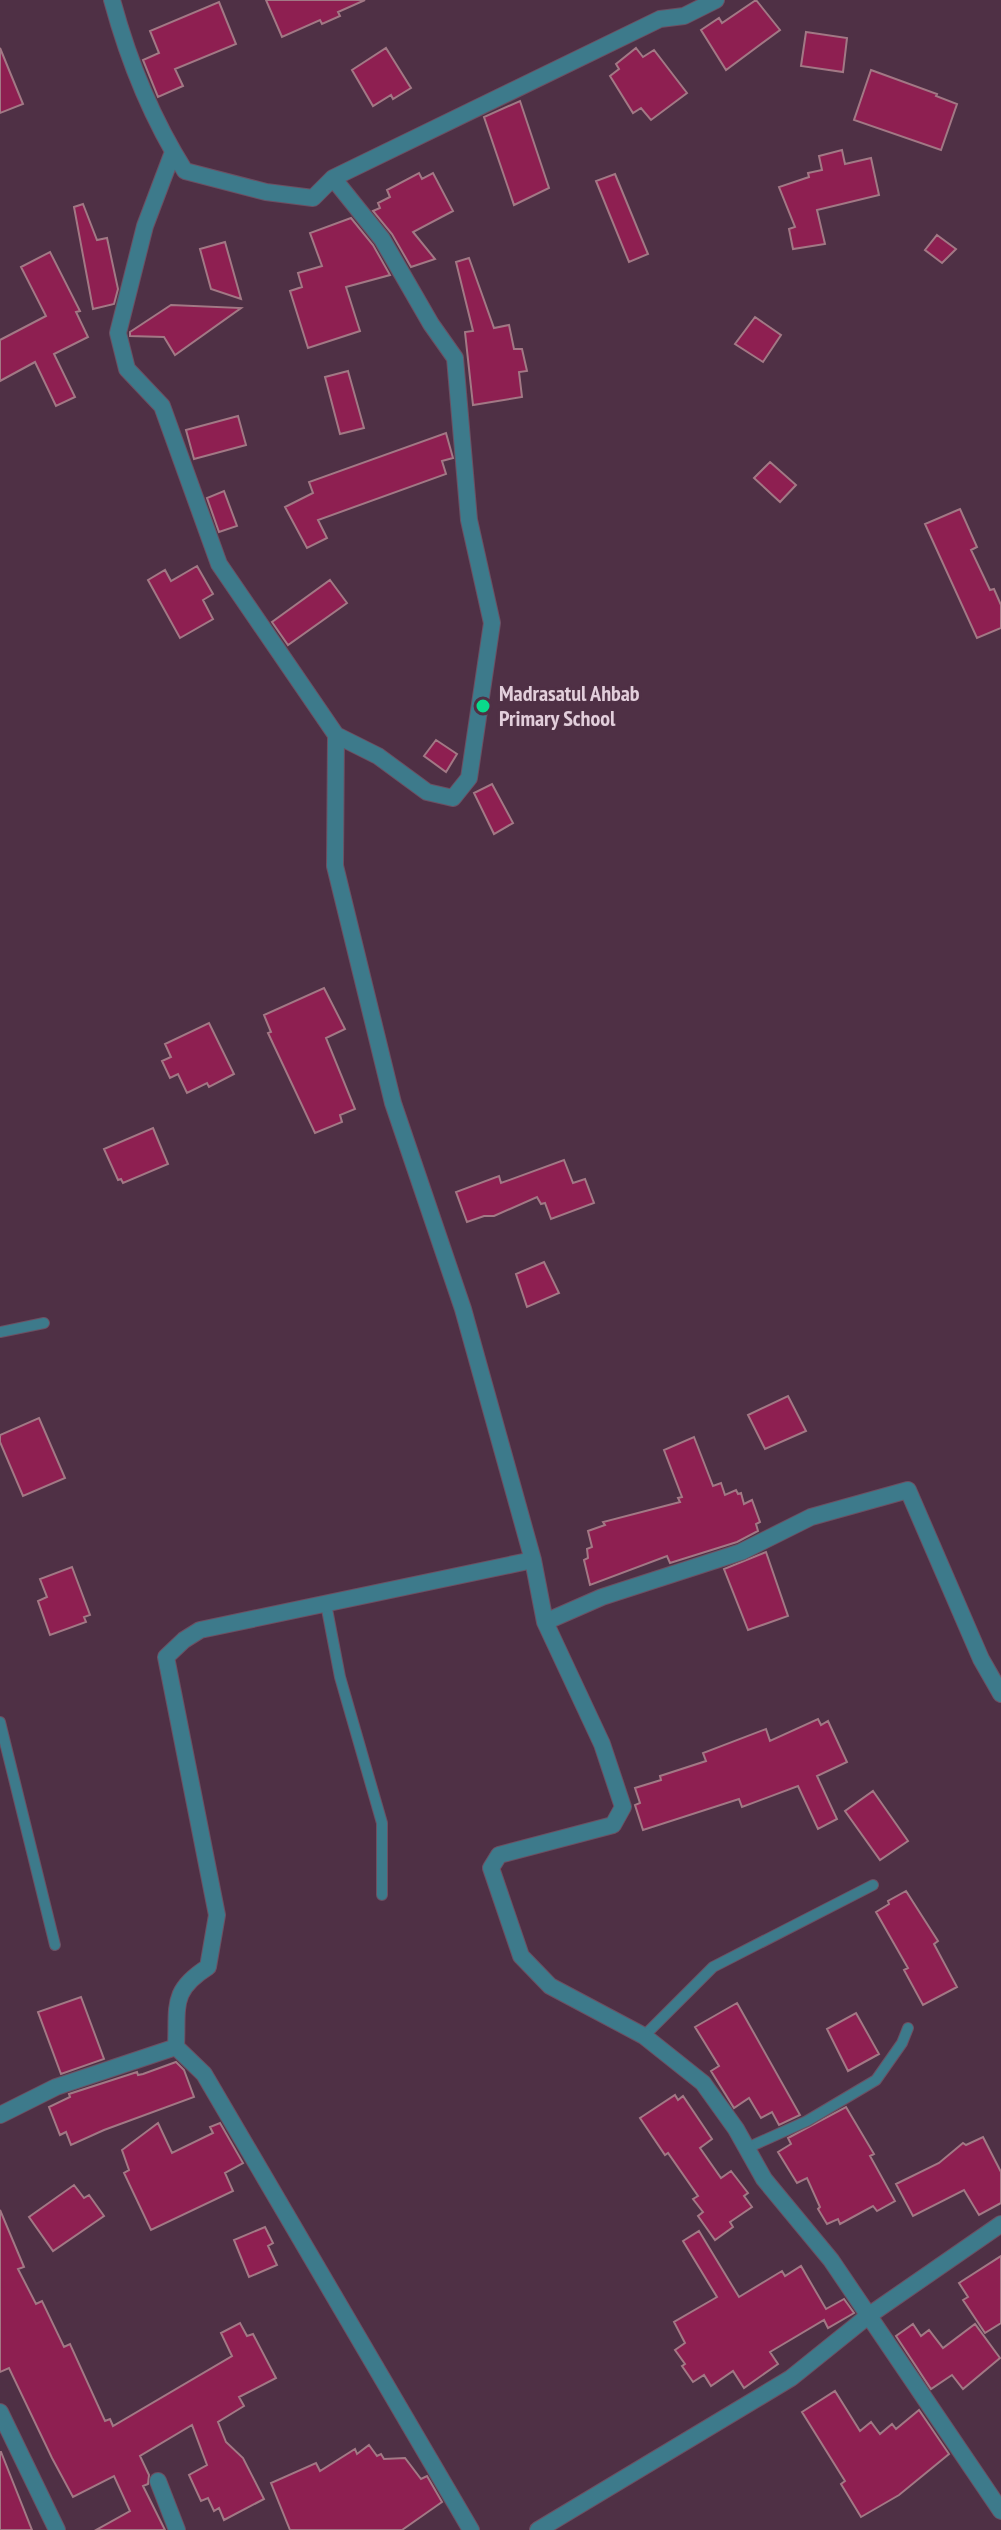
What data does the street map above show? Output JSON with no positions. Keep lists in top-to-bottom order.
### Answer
{
  "places": ["Madrasatul Ahbab Primary School"]
}
